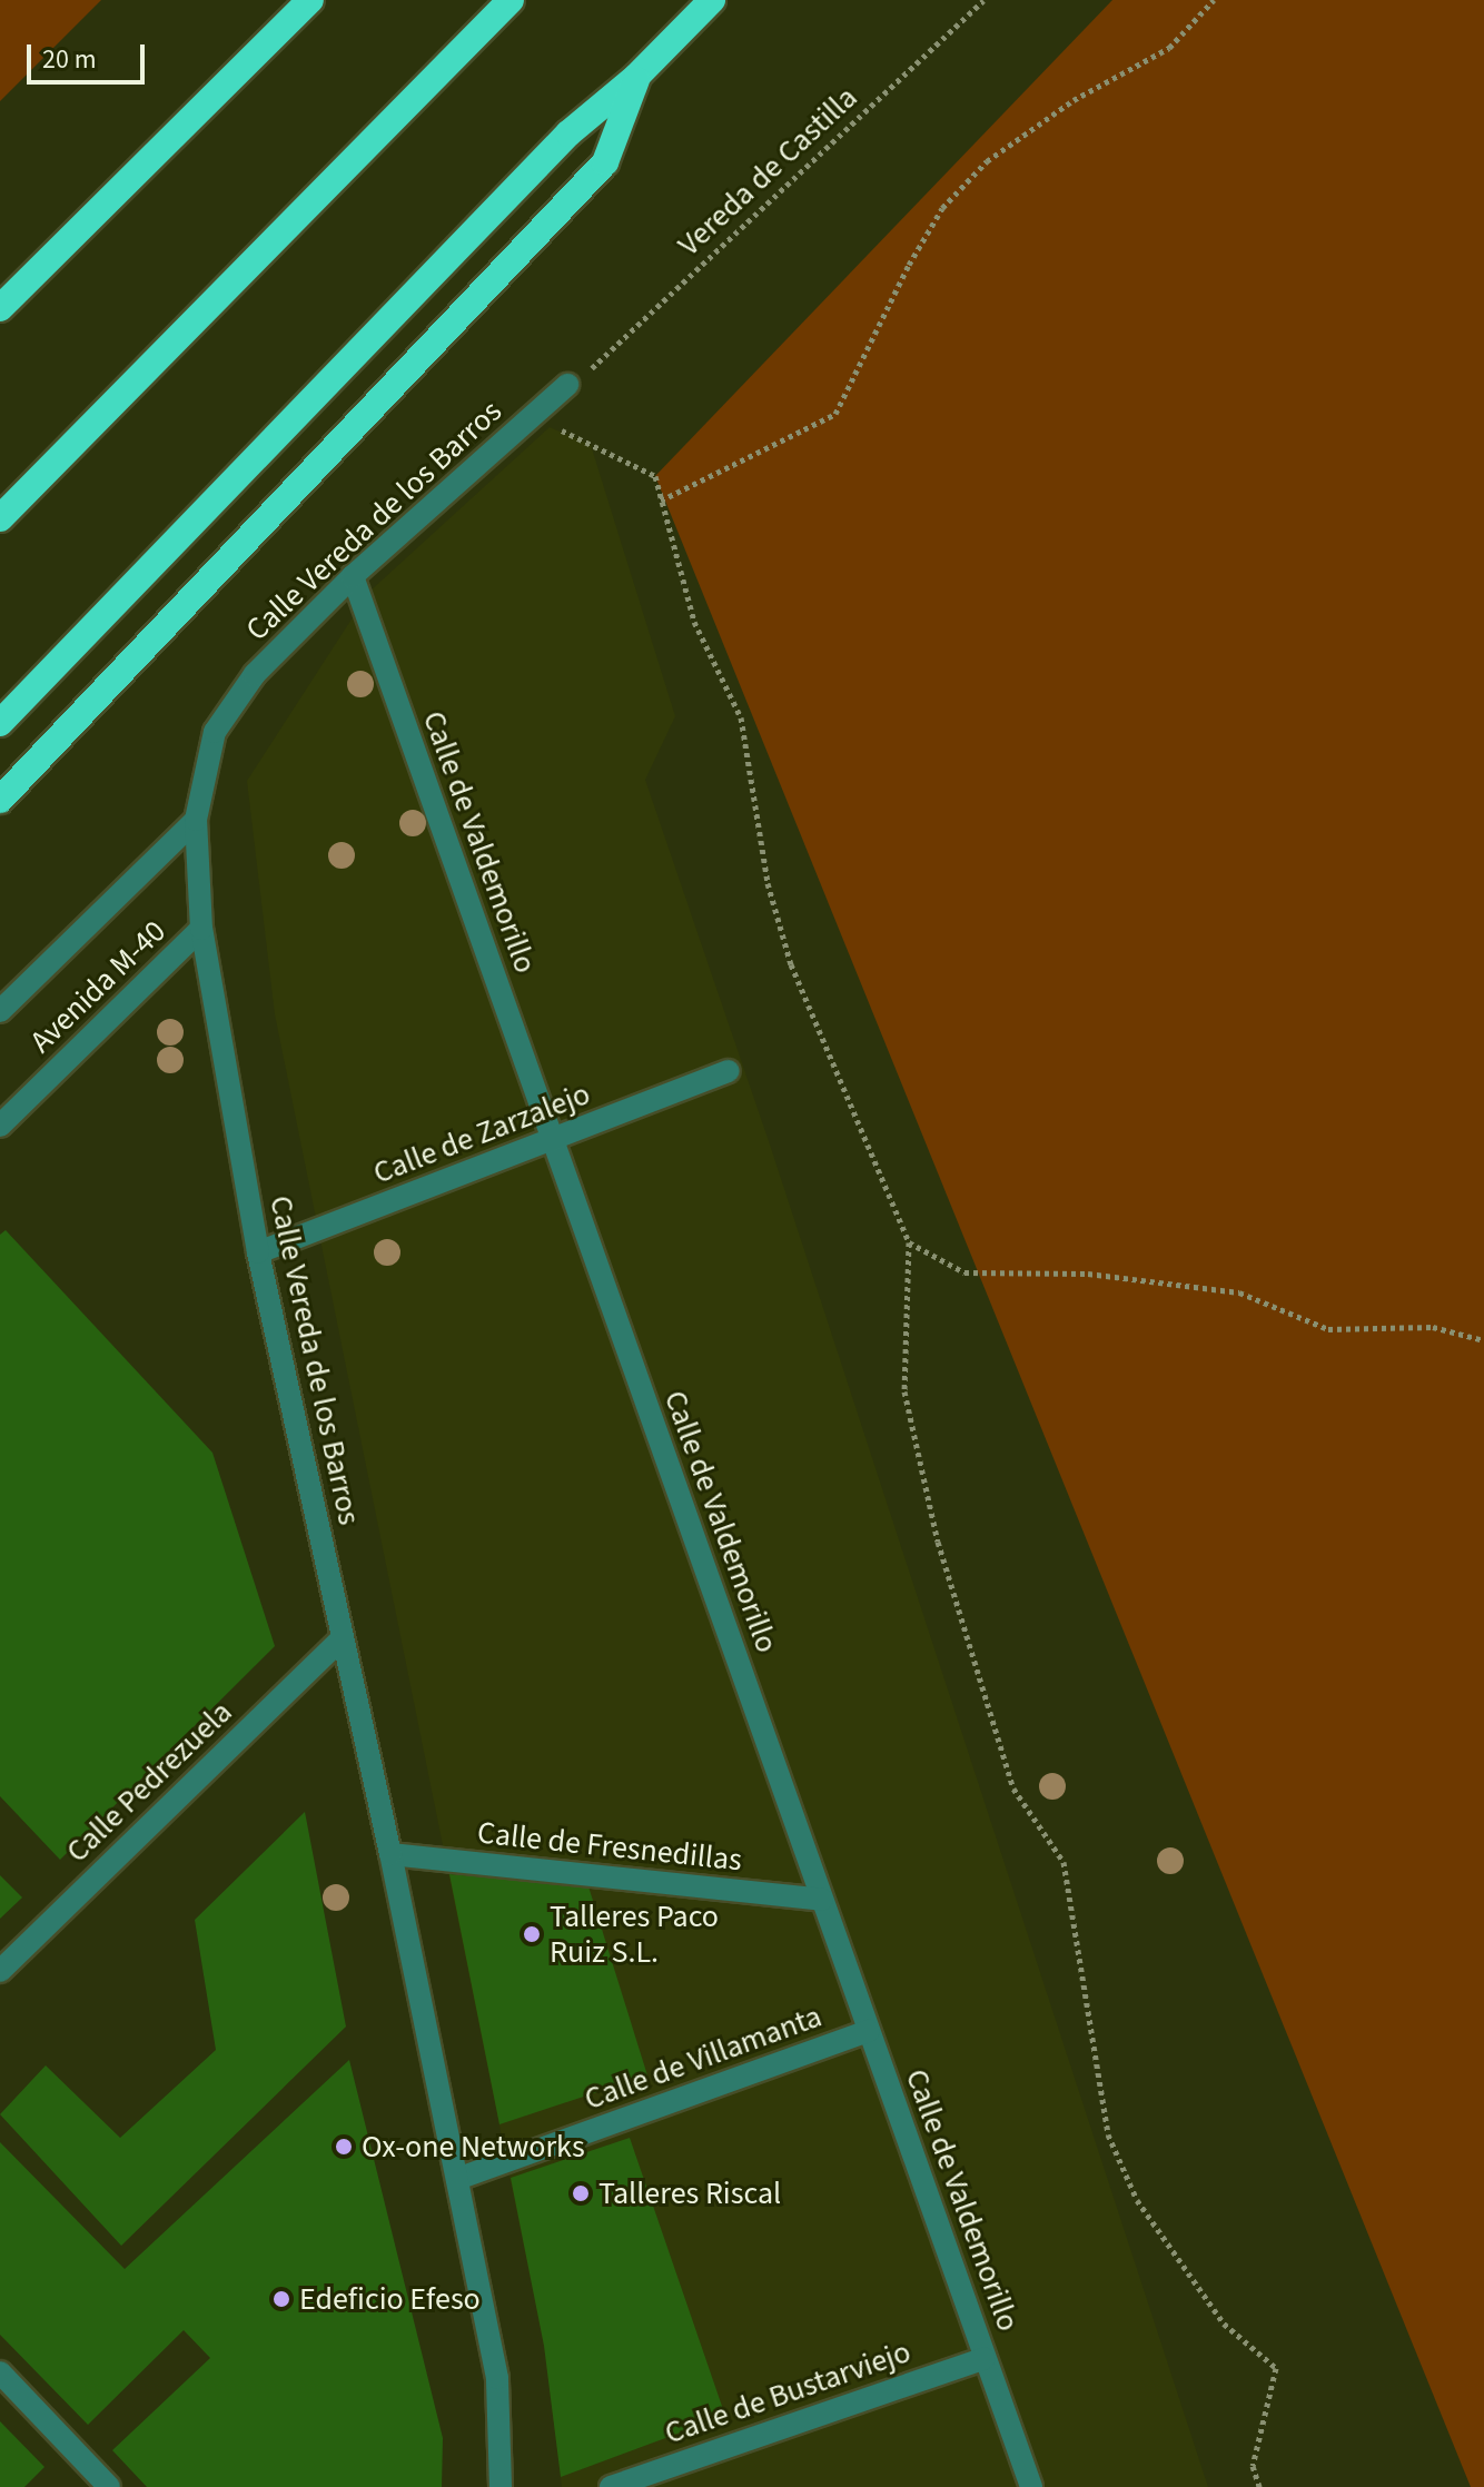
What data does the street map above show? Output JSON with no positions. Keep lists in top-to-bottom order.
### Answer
{
  "streets": {
    "street": [
      "Calle Vereda de los Barros",
      "Calle de Valdemorillo",
      "Avenida M-40",
      "Calle de Zarzalejo",
      "Calle Pedrezuela",
      "Calle de Fresnedillas",
      "Calle de Villamanta",
      "Calle de Bustarviejo"
    ],
    "path": ["Vereda de Castilla"]
  },
  "crossings": [
    ["Vereda de Castilla", "Calle Vereda de los Barros"],
    ["Calle Vereda de los Barros", "Calle de Valdemorillo"],
    ["Calle Vereda de los Barros", "Avenida M-40"],
    ["Calle Vereda de los Barros", "Calle de Zarzalejo"],
    ["Calle Vereda de los Barros", "Calle Pedrezuela"],
    ["Calle Vereda de los Barros", "Calle de Fresnedillas"],
    ["Calle Vereda de los Barros", "Calle de Villamanta"],
    ["Calle de Valdemorillo", "Calle de Zarzalejo"],
    ["Calle de Valdemorillo", "Calle de Fresnedillas"],
    ["Calle de Valdemorillo", "Calle de Villamanta"],
    ["Calle de Valdemorillo", "Calle de Bustarviejo"]
  ],
  "places": [
    "Talleres Paco Ruiz S.L.",
    "Ox-one Networks",
    "Talleres Riscal",
    "Edeficio Efeso"
  ],
  "scale_bar": "20 m"
}
